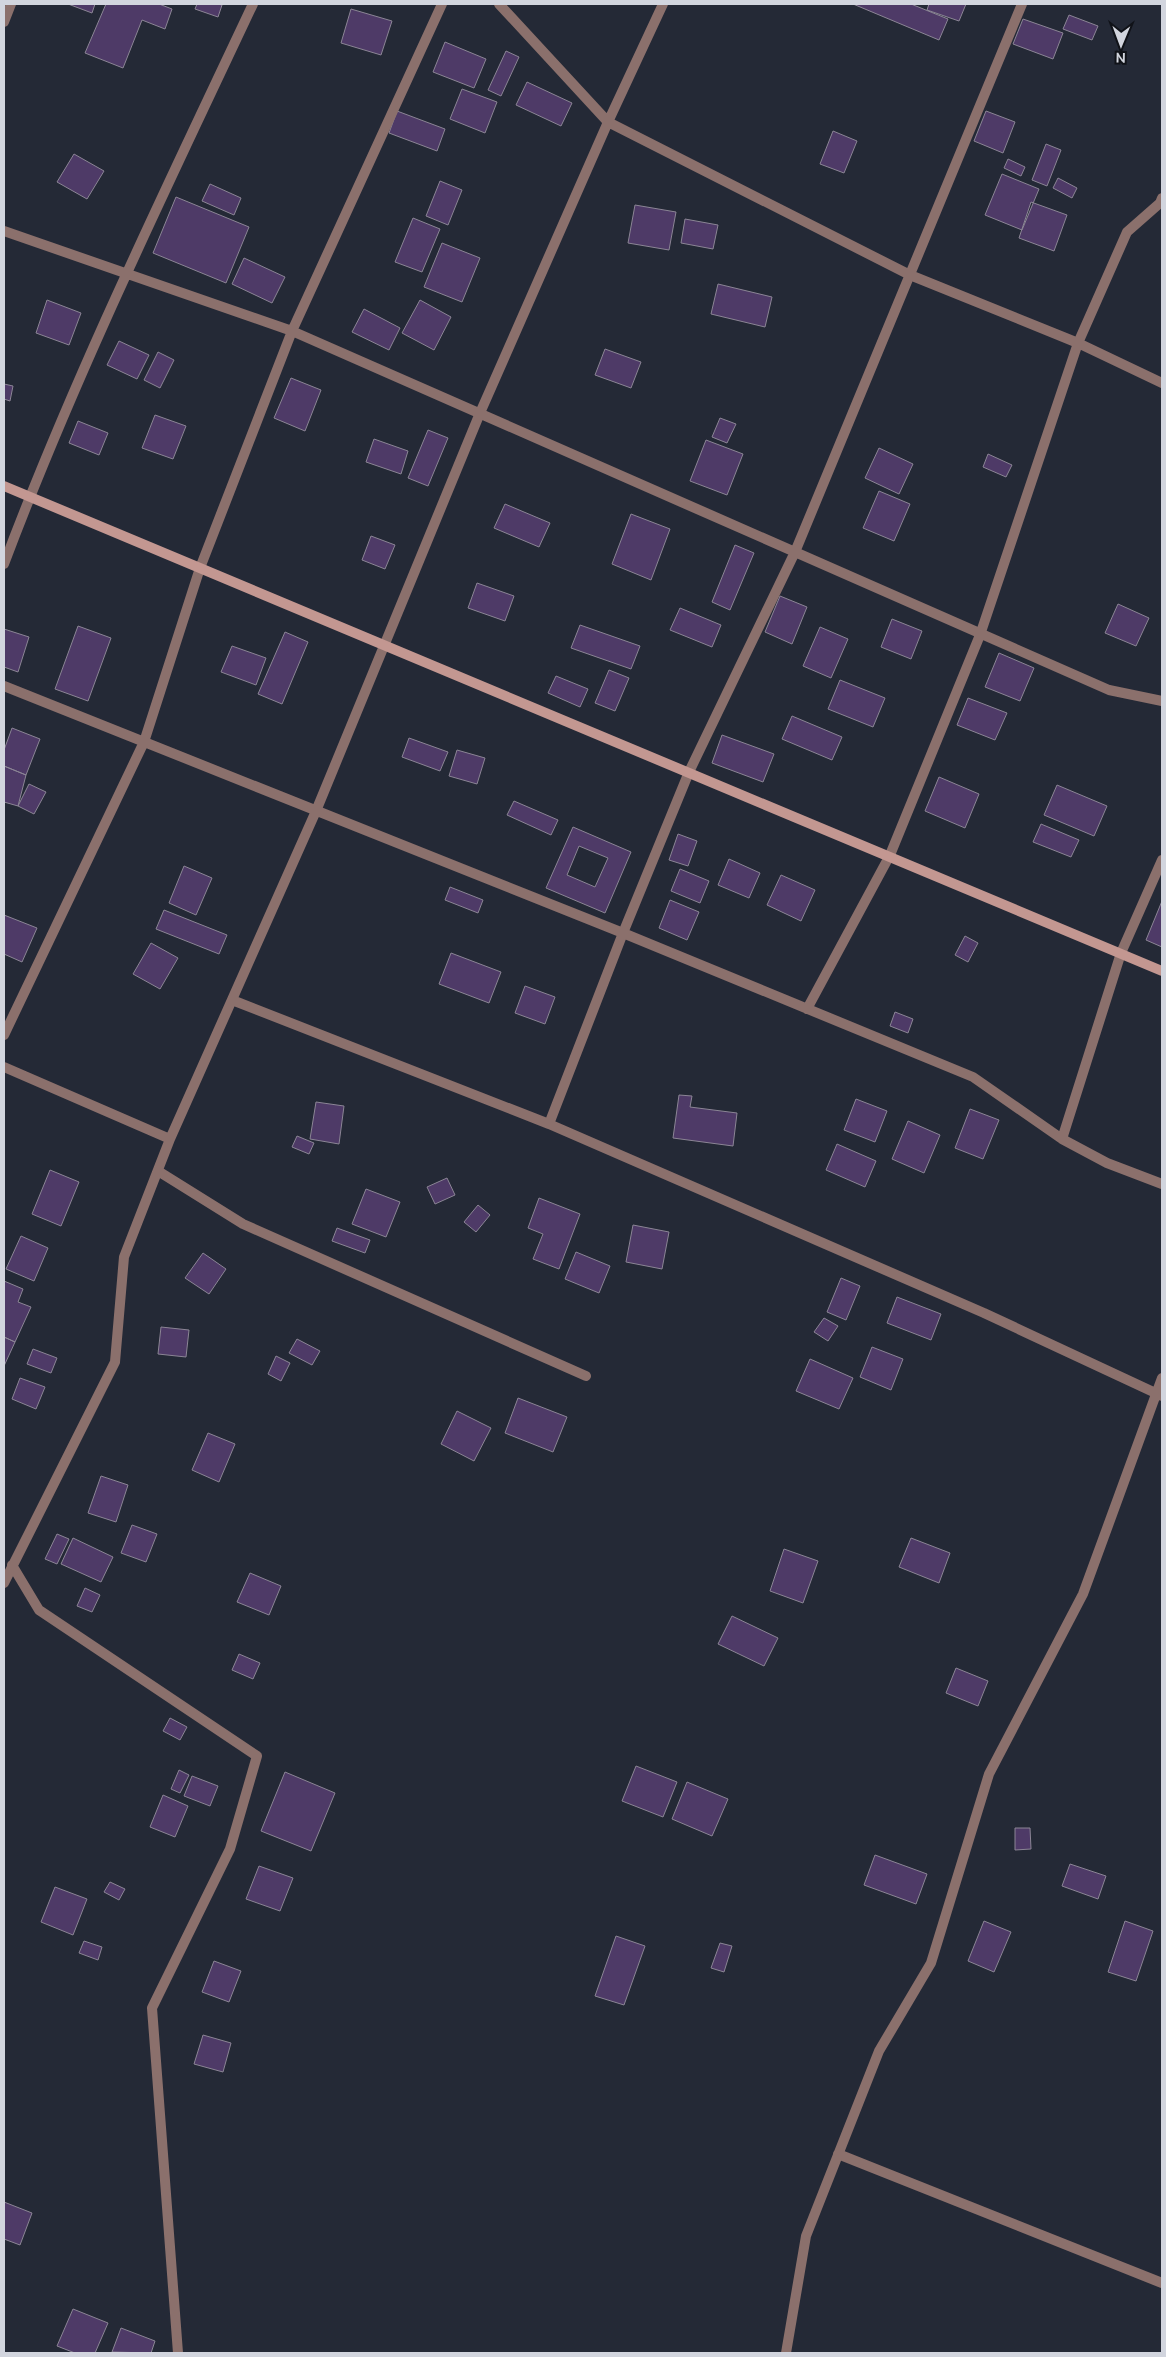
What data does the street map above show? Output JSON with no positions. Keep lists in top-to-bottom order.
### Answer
{
  "north": "bottom"
}
